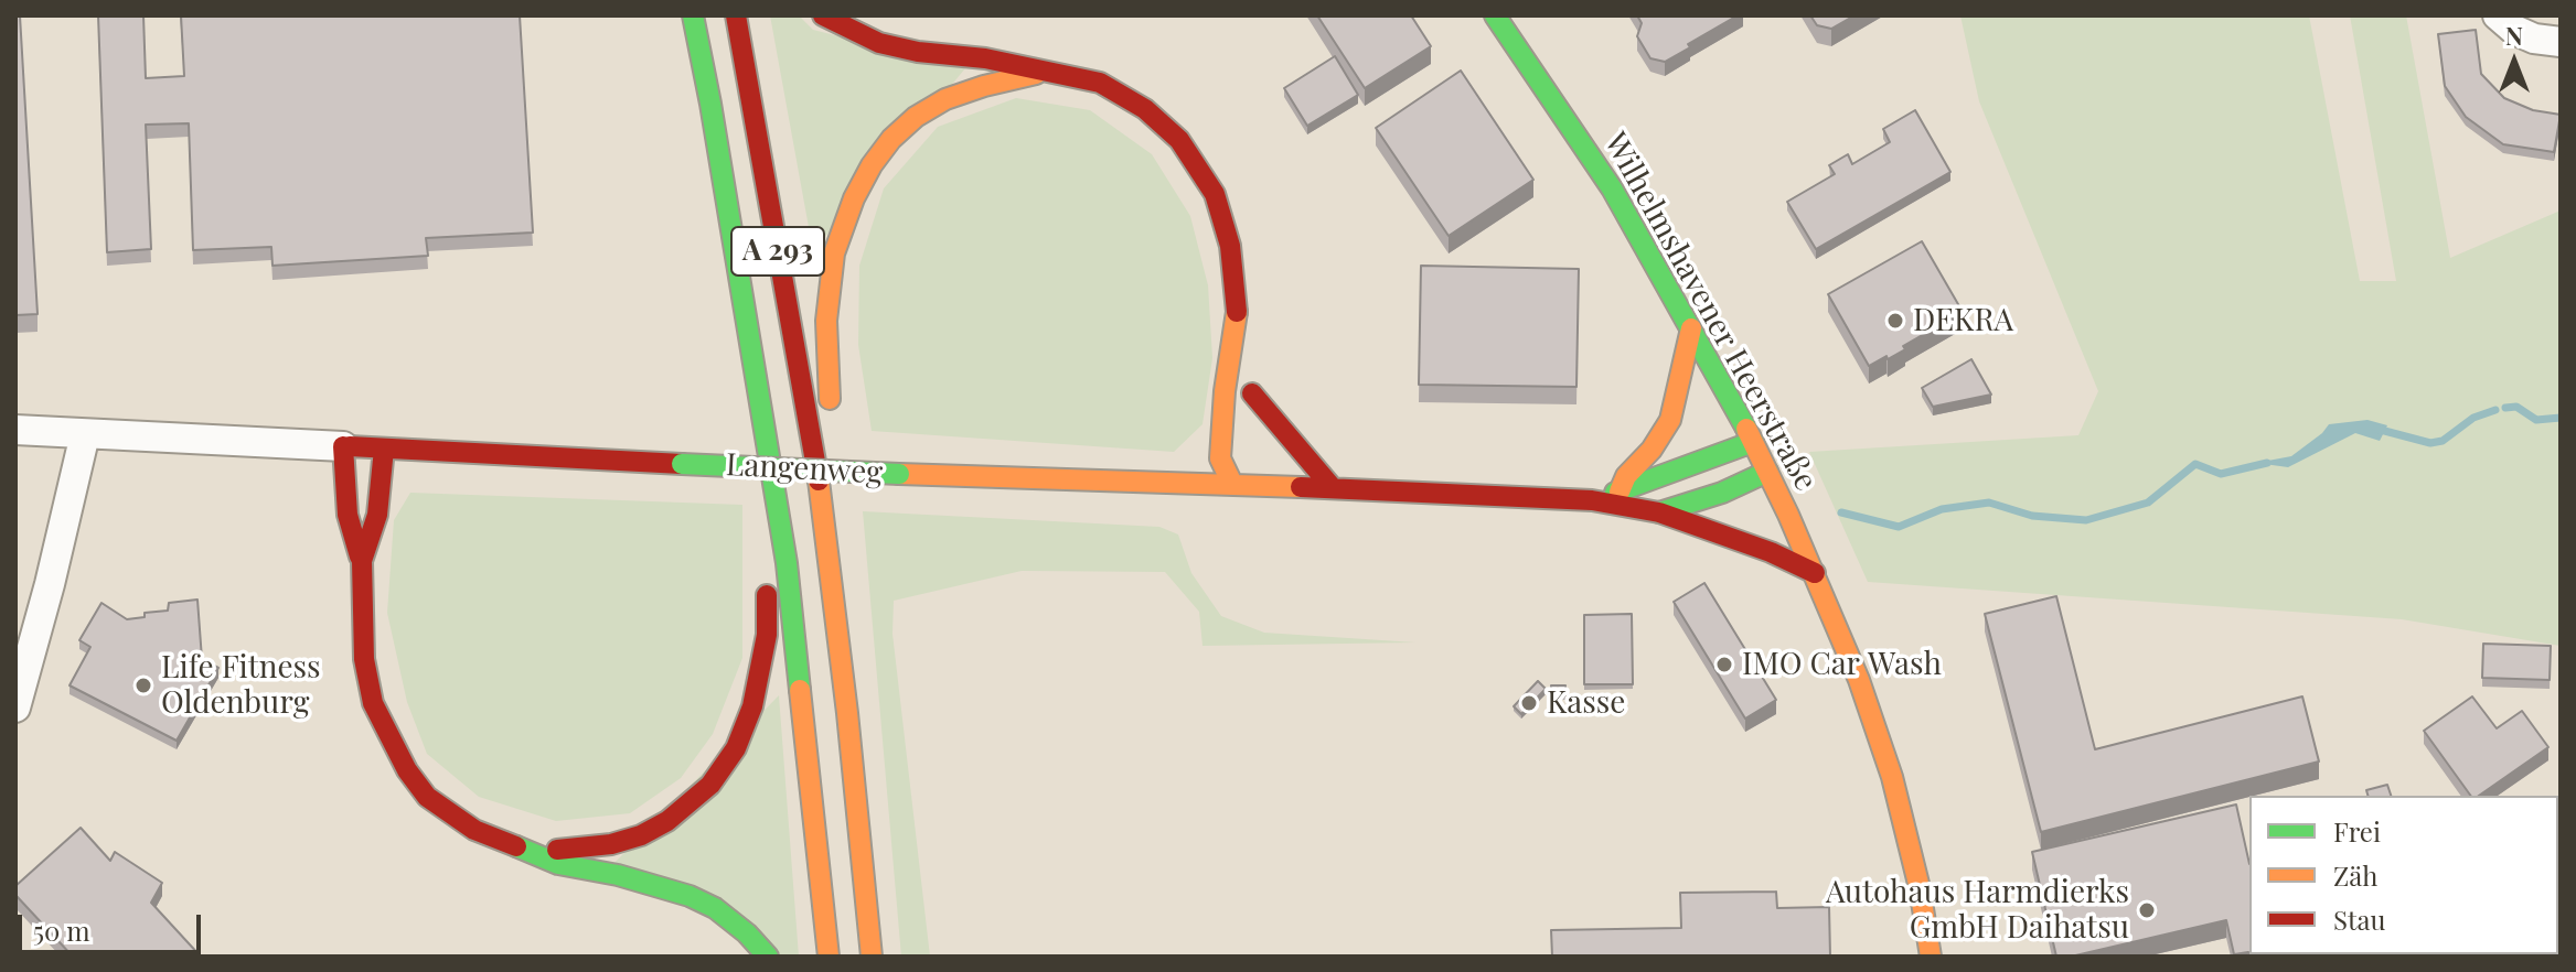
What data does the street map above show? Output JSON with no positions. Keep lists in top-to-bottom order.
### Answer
{
  "streets": {
    "main road": ["A 293", "Wilhelmshavener Heerstraße", "Langenweg"]
  },
  "crossings": [
    ["Wilhelmshavener Heerstraße", "Langenweg"]
  ],
  "places": [
    "DEKRA",
    "IMO Car Wash",
    "Life Fitness Oldenburg",
    "Kasse",
    "Autohaus Harmdierks GmbH Daihatsu"
  ],
  "legend": ["Frei", "Zäh", "Stau"],
  "scale_bar": "50 m",
  "north": "top"
}
